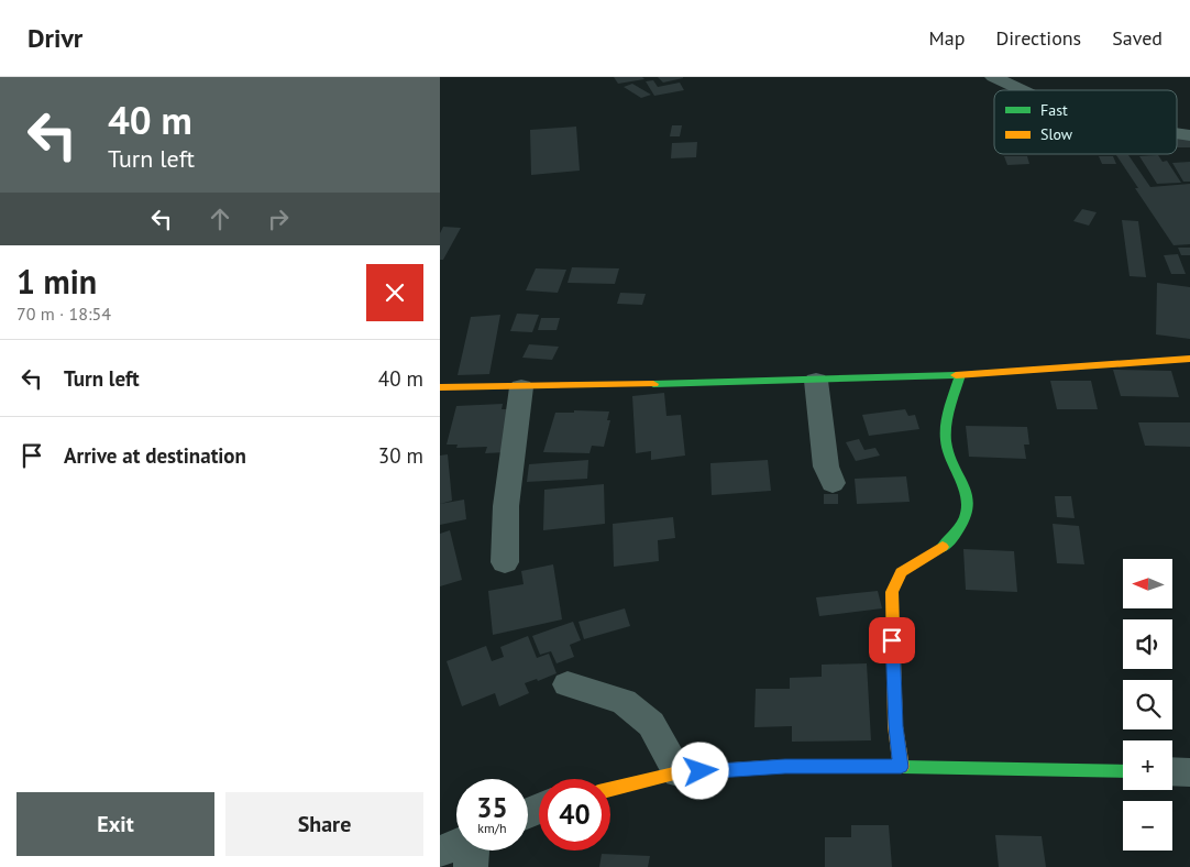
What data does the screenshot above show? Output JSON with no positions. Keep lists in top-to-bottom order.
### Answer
{
  "legend": ["Fast", "Slow"],
  "north": "left",
  "page": {
    "header": "Drivr",
    "nav": ["Map", "Directions", "Saved"],
    "turn": ["40 m", "Turn left"],
    "heading": ["1 min", "70 m · 18:54"],
    "list": [
      {
        "name": "Turn left",
        "value": "40 m"
      },
      {
        "name": "Arrive at destination",
        "value": "30 m"
      }
    ],
    "map_buttons": ["+", "−"],
    "speed": "35 km/h",
    "limit": "40",
    "buttons": ["Exit", "Share"]
  }
}
